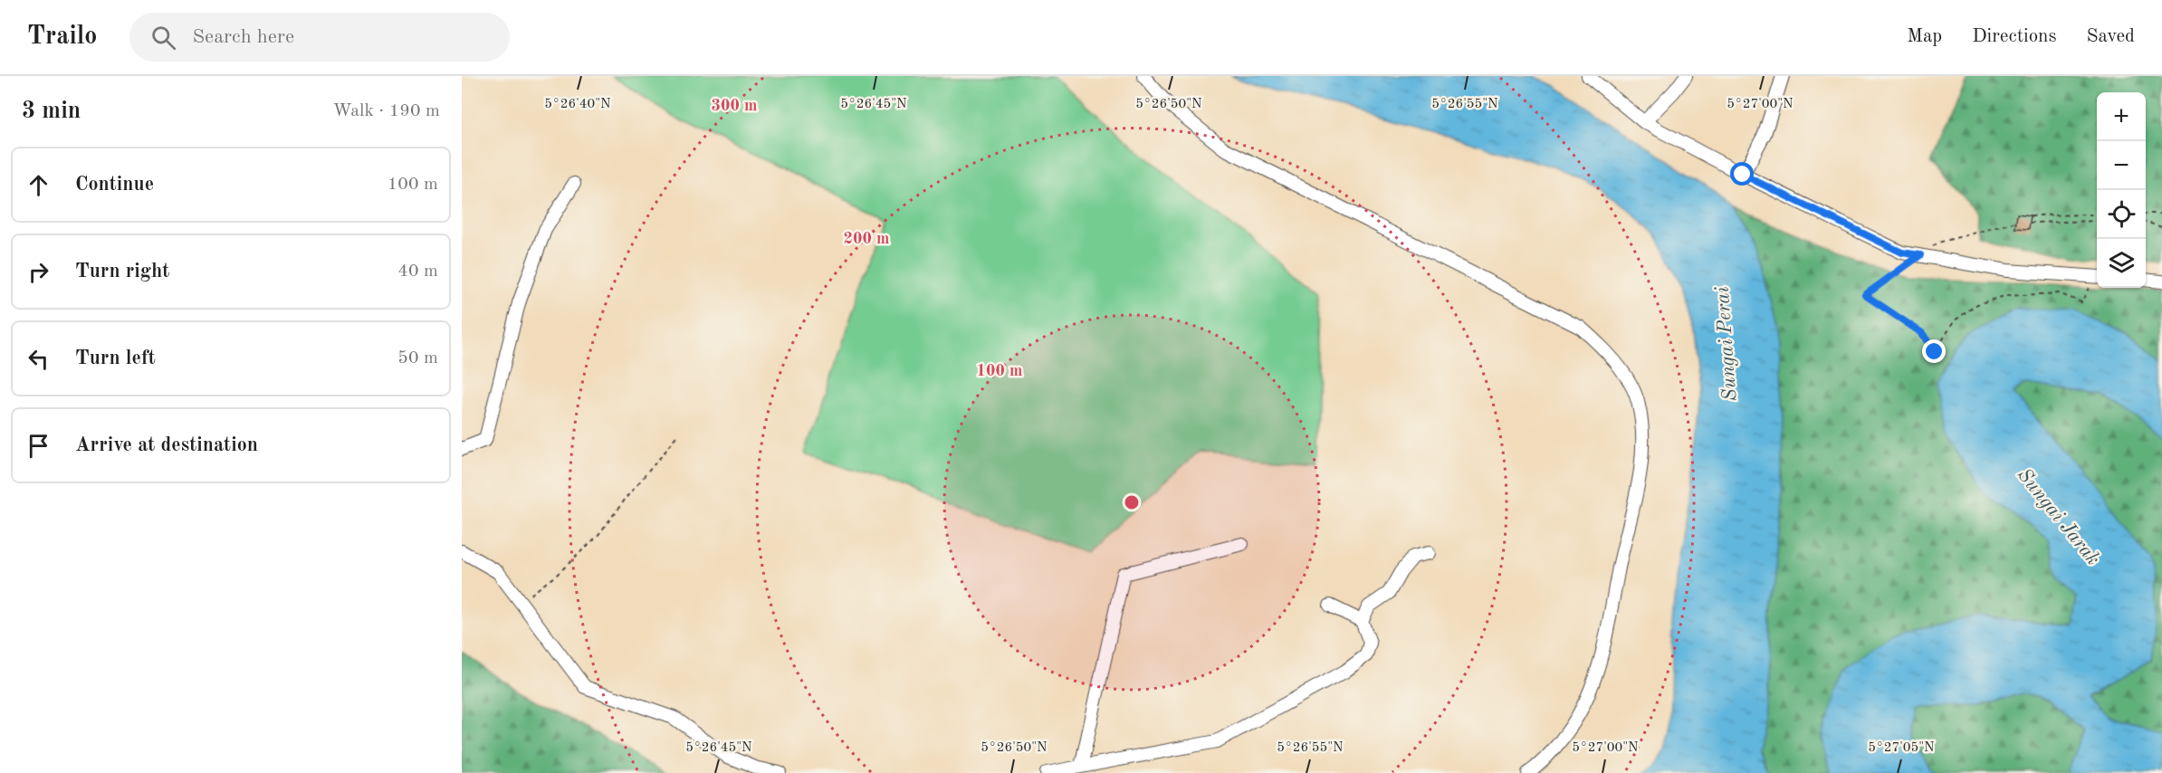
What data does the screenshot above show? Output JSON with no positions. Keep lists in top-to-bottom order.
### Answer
{
  "water": ["Sungai Perai", "Sungai Jarak"],
  "page": {
    "header": "Trailo",
    "search": "Search here",
    "nav": ["Map", "Directions", "Saved"],
    "heading": ["3 min", "Walk · 190 m"],
    "map_buttons": ["+", "−"],
    "list": [
      ["Continue", "100 m"],
      ["Turn right", "40 m"],
      ["Turn left", "50 m"],
      "Arrive at destination"
    ]
  },
  "coordinates": [
    "5°26'40\"N",
    "5°26'45\"N",
    "5°26'50\"N",
    "5°26'55\"N",
    "5°27'00\"N",
    "5°27'05\"N"
  ],
  "rings": ["300 m", "200 m", "100 m"]
}
